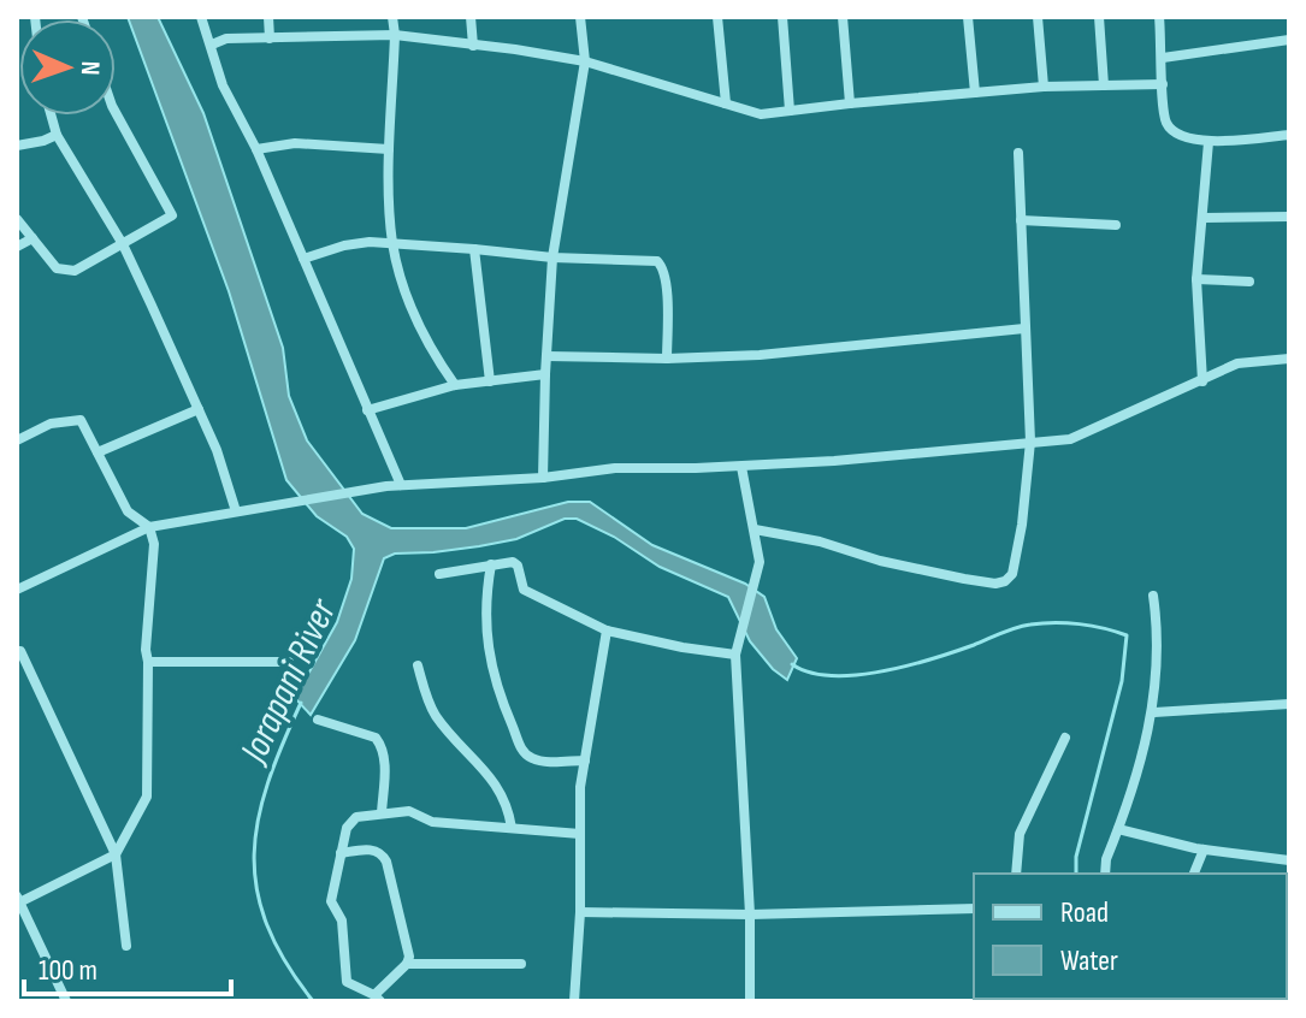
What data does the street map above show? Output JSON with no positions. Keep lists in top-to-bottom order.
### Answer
{
  "water": ["Jorapani River"],
  "legend": ["Road", "Water"],
  "scale_bar": "100 m",
  "north": "right"
}
